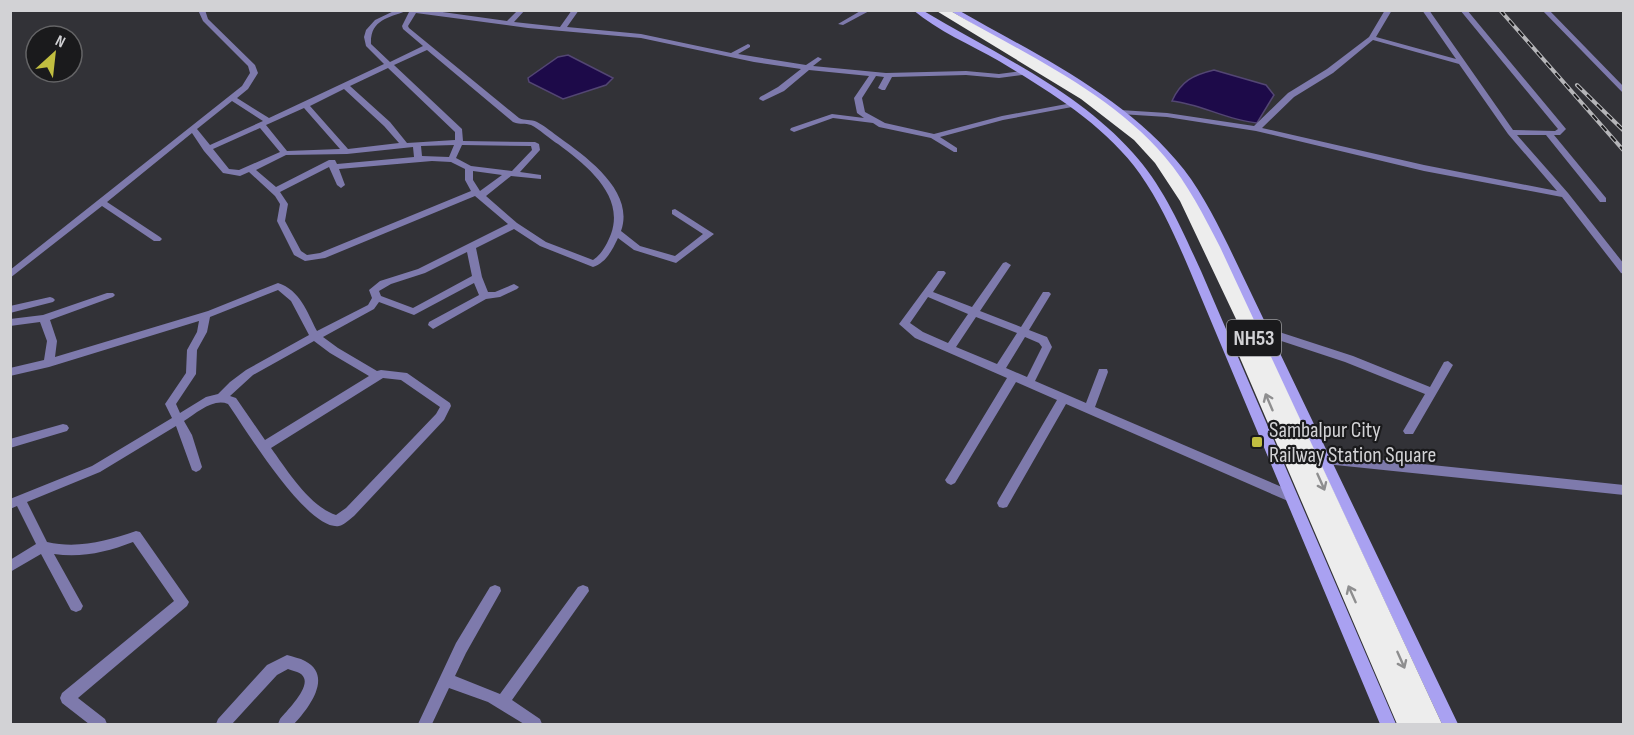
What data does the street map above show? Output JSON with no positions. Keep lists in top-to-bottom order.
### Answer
{
  "streets": {
    "highway": ["NH53"]
  },
  "places": {
    "transit": ["Sambalpur City Railway Station Square"]
  },
  "north": "top right"
}
